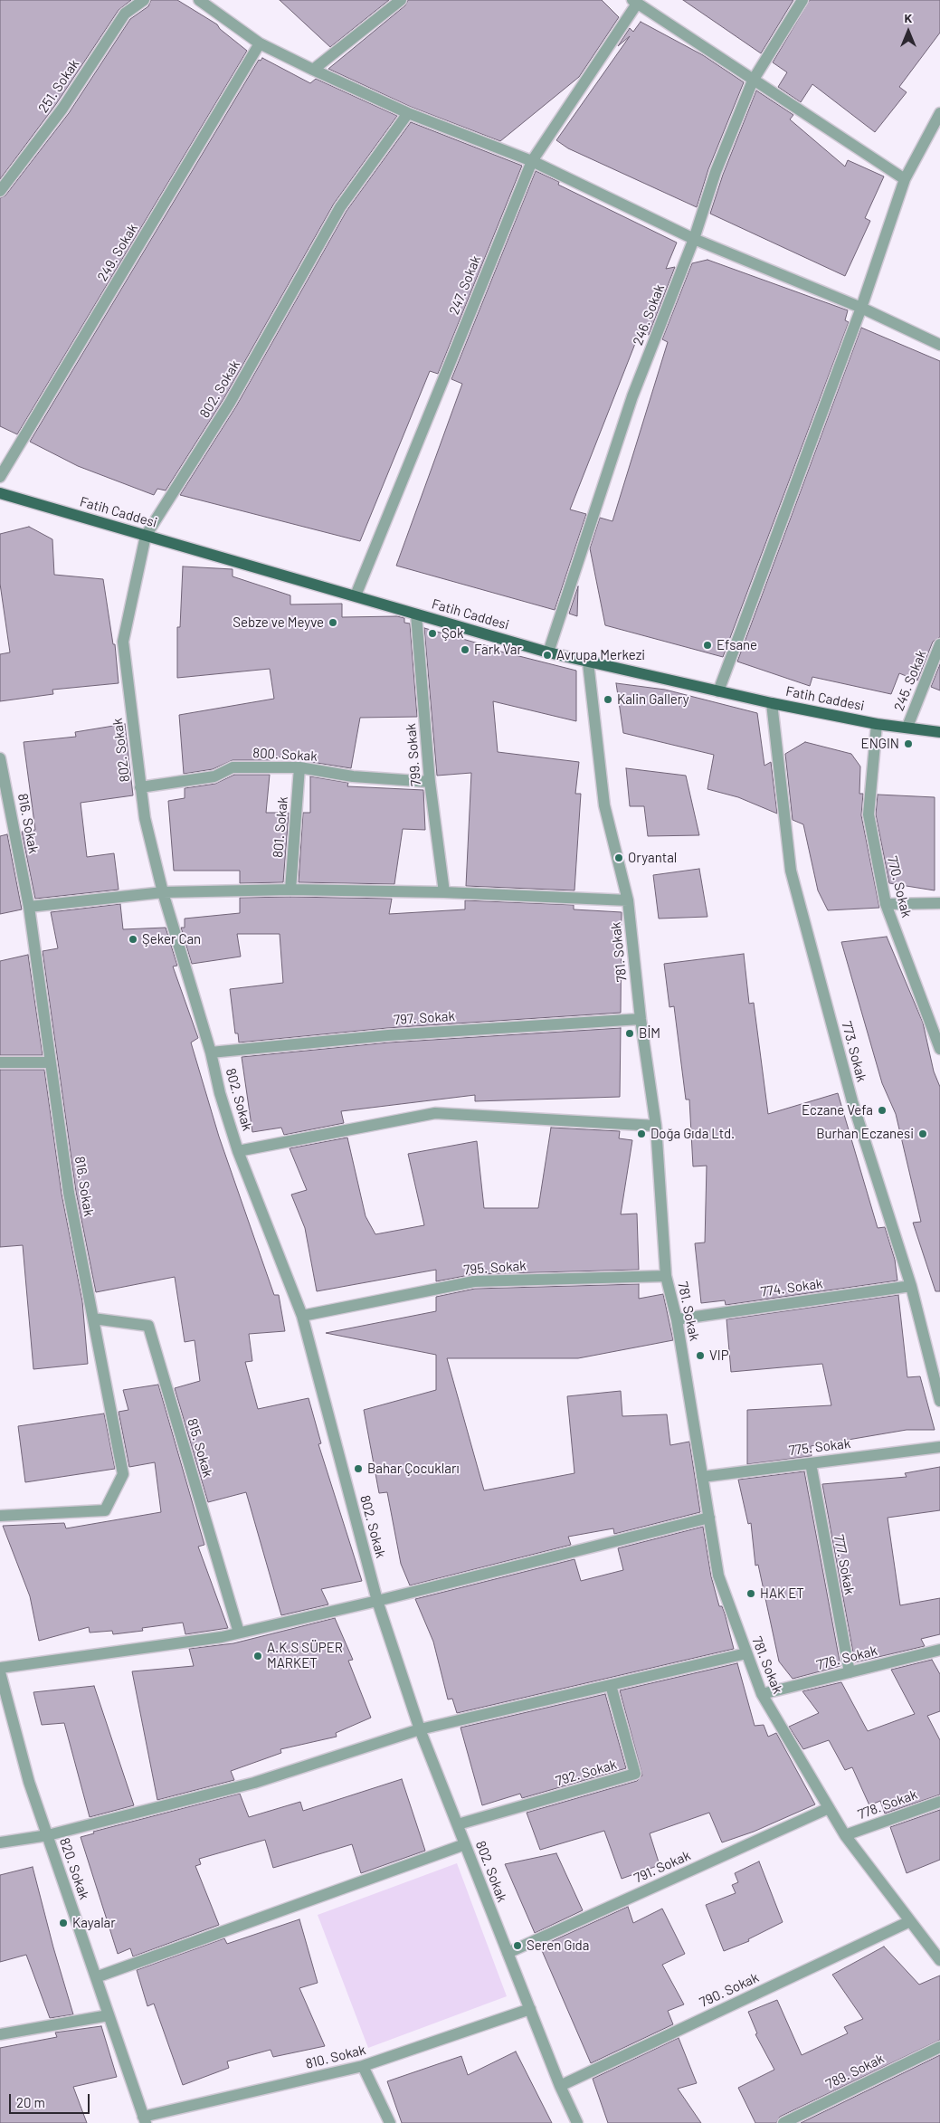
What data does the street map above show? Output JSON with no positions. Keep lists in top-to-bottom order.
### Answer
{
  "streets": {
    "main road": ["Fatih Caddesi"],
    "street": [
      "251. Sokak",
      "249. Sokak",
      "247. Sokak",
      "246. Sokak",
      "802. Sokak",
      "245. Sokak",
      "800. Sokak",
      "799. Sokak",
      "816. Sokak",
      "801. Sokak",
      "770. Sokak",
      "781. Sokak",
      "797. Sokak",
      "773. Sokak",
      "795. Sokak",
      "774. Sokak",
      "775. Sokak",
      "815. Sokak",
      "777. Sokak",
      "776. Sokak",
      "792. Sokak",
      "778. Sokak",
      "791. Sokak",
      "820. Sokak",
      "790. Sokak",
      "810. Sokak",
      "789. Sokak"
    ]
  },
  "crossings": [
    ["247. Sokak", "Fatih Caddesi"],
    ["246. Sokak", "Fatih Caddesi"],
    ["802. Sokak", "Fatih Caddesi"],
    ["802. Sokak", "800. Sokak"],
    ["802. Sokak", "797. Sokak"],
    ["802. Sokak", "795. Sokak"],
    ["802. Sokak", "792. Sokak"],
    ["802. Sokak", "791. Sokak"],
    ["802. Sokak", "790. Sokak"],
    ["802. Sokak", "810. Sokak"],
    ["Fatih Caddesi", "245. Sokak"],
    ["Fatih Caddesi", "799. Sokak"],
    ["Fatih Caddesi", "770. Sokak"],
    ["Fatih Caddesi", "781. Sokak"],
    ["Fatih Caddesi", "773. Sokak"],
    ["800. Sokak", "799. Sokak"],
    ["800. Sokak", "801. Sokak"],
    ["816. Sokak", "815. Sokak"],
    ["781. Sokak", "797. Sokak"],
    ["781. Sokak", "795. Sokak"],
    ["781. Sokak", "774. Sokak"],
    ["781. Sokak", "775. Sokak"],
    ["781. Sokak", "776. Sokak"],
    ["781. Sokak", "778. Sokak"],
    ["781. Sokak", "791. Sokak"],
    ["781. Sokak", "790. Sokak"],
    ["773. Sokak", "774. Sokak"],
    ["775. Sokak", "777. Sokak"],
    ["777. Sokak", "776. Sokak"],
    ["820. Sokak", "810. Sokak"]
  ],
  "places": [
    "Sebze ve Meyve",
    "Şok",
    "Efsane",
    "Fark Var",
    "Avrupa Merkezi",
    "Kalin Gallery",
    "ENGIN",
    "Oryantal",
    "Şeker Can",
    "BİM",
    "Eczane Vefa",
    "Doğa Gıda Ltd.",
    "Burhan Eczanesi",
    "VIP",
    "Bahar Çocukları",
    "HAK ET",
    "A.K.S SÜPER MARKET",
    "Kayalar",
    "Seren Gıda"
  ],
  "scale_bar": "20 m",
  "north": "top"
}
